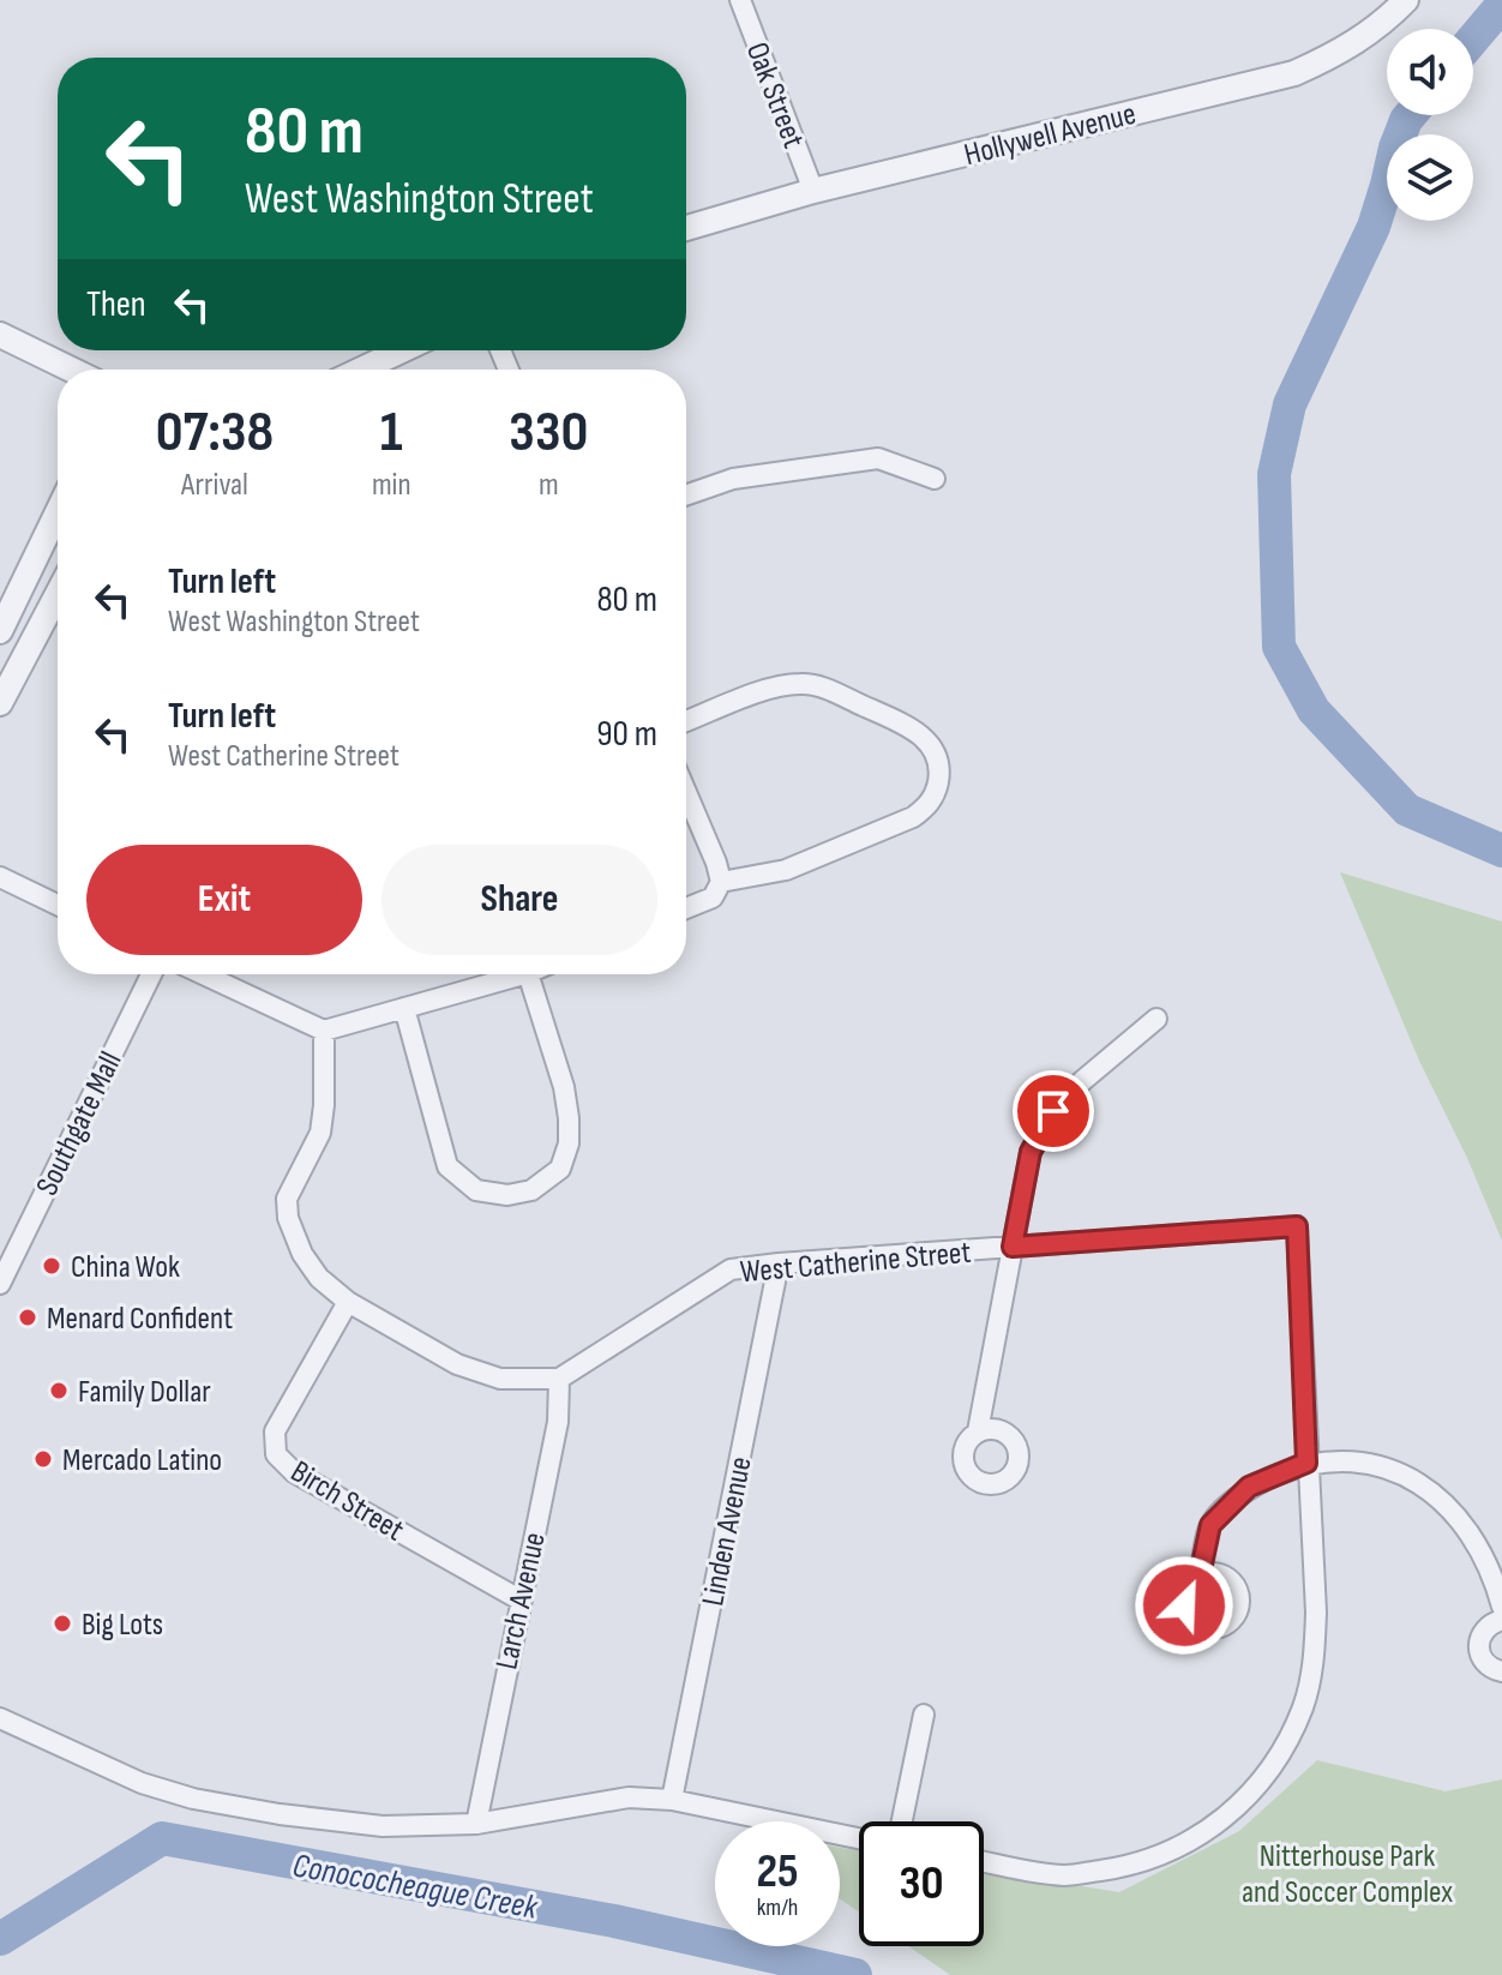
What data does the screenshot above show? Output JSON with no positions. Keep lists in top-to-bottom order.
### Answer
{
  "streets": {
    "street": [
      "Oak Street",
      "Hollywell Avenue",
      "Southgate Mall",
      "West Catherine Street",
      "Birch Street",
      "Linden Avenue",
      "Larch Avenue"
    ]
  },
  "crossings": [
    ["Oak Street", "Hollywell Avenue"],
    ["West Catherine Street", "Linden Avenue"],
    ["West Catherine Street", "Larch Avenue"],
    ["Birch Street", "Larch Avenue"]
  ],
  "water": ["Conococheague Creek"],
  "parks": ["Nitterhouse Park and Soccer Complex"],
  "places": [
    "China Wok",
    "Menard Confident",
    "Family Dollar",
    "Mercado Latino",
    "Big Lots"
  ],
  "page": {
    "turn": ["80 m", "West Washington Street"],
    "then": "Then",
    "eta": [
      "07:38",
      "Arrival",
      "1",
      "min",
      "330",
      "m"
    ],
    "list": [
      {
        "name": "Turn left",
        "note": "West Washington Street",
        "value": "80 m"
      },
      {
        "name": "Turn left",
        "note": "West Catherine Street",
        "value": "90 m"
      }
    ],
    "buttons": ["Exit", "Share"],
    "speed": "25 km/h",
    "limit": "30"
  }
}
